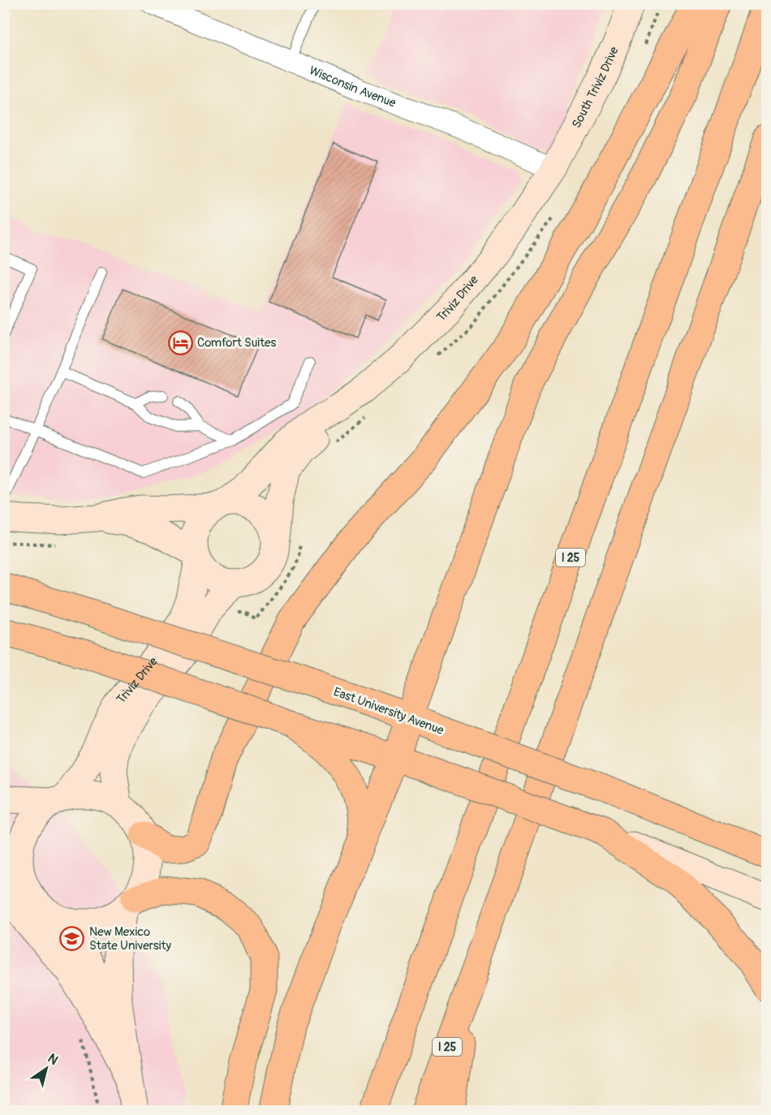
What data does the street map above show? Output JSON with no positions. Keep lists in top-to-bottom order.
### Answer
{
  "streets": {
    "main road": ["I 25", "East University Avenue"],
    "street": ["Wisconsin Avenue", "South Triviz Drive", "Triviz Drive"]
  },
  "crossings": [
    ["Wisconsin Avenue", "South Triviz Drive"],
    ["Wisconsin Avenue", "Triviz Drive"],
    ["South Triviz Drive", "Triviz Drive"]
  ],
  "places": {
    "hotel": ["Comfort Suites"],
    "school or university": ["New Mexico State University"]
  },
  "north": "top right"
}
